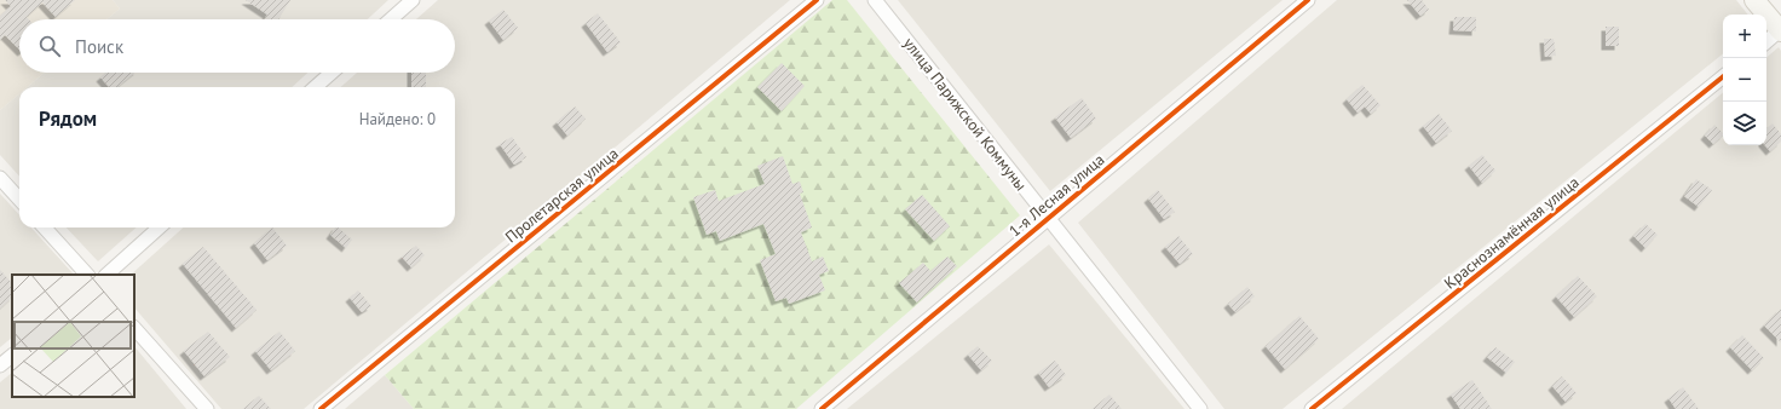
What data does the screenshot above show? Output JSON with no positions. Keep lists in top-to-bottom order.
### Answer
{
  "streets": {
    "street": [
      "улица Парижской Коммуны",
      "Пролетарская улица",
      "1-я Лесная улица",
      "Краснознамённая улица"
    ]
  },
  "crossings": [
    ["улица Парижской Коммуны", "1-я Лесная улица"]
  ],
  "page": {
    "map_buttons": ["+", "−"],
    "search": "Поиск",
    "heading": ["Рядом", "Найдено: 0"]
  }
}
